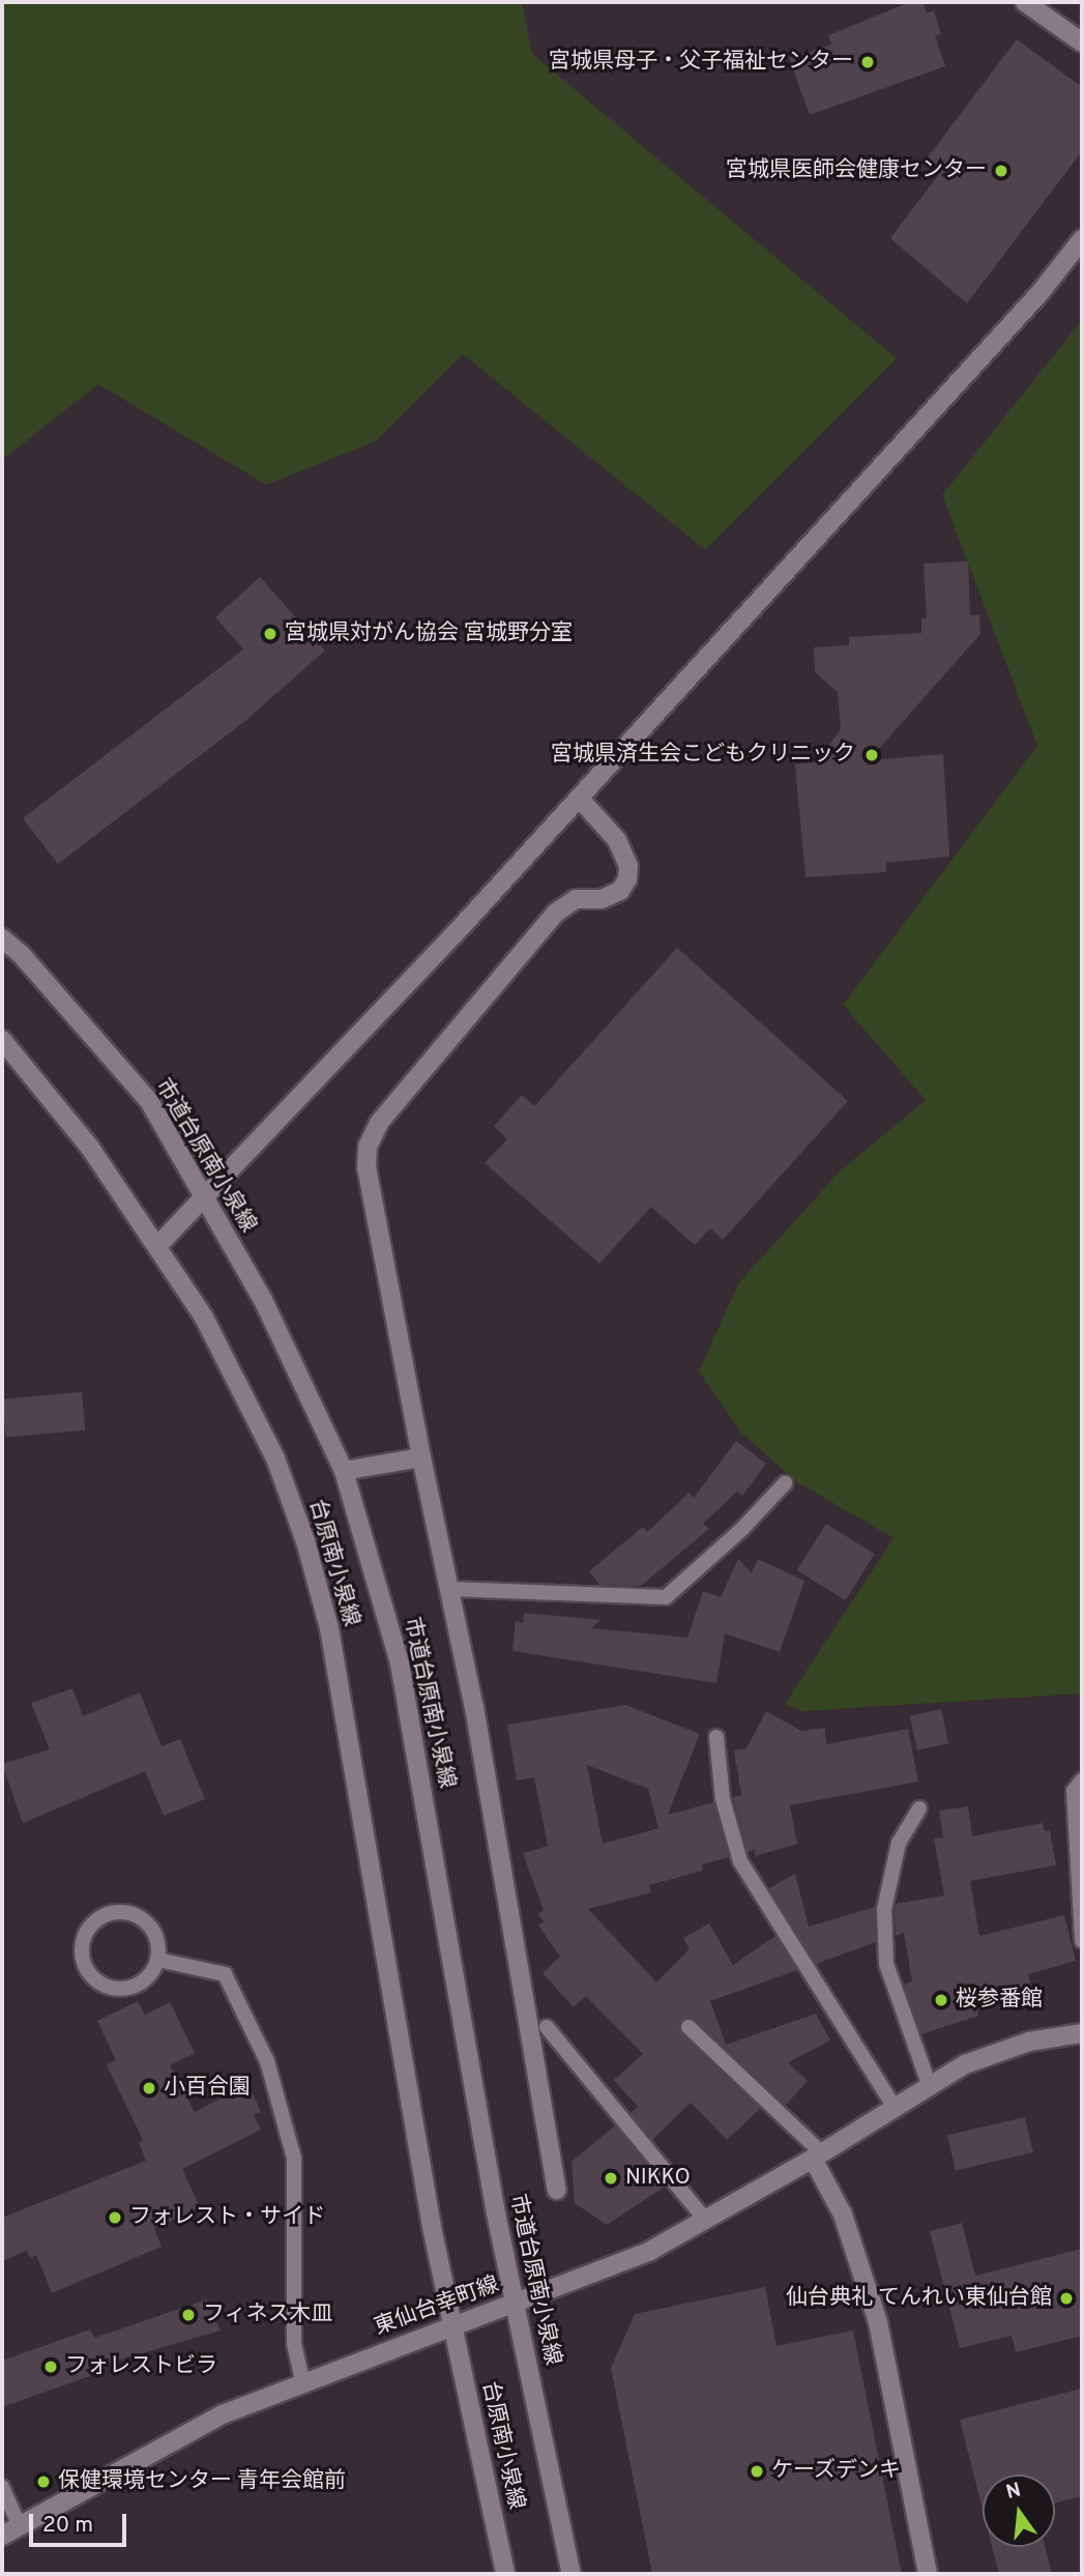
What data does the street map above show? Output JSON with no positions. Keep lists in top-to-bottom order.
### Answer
{
  "streets": {
    "street": ["市道台原南小泉線", "台原南小泉線", "東仙台幸町線"]
  },
  "crossings": [
    ["市道台原南小泉線", "東仙台幸町線"],
    ["台原南小泉線", "東仙台幸町線"]
  ],
  "places": [
    "宮城県母子・父子福祉センター",
    "宮城県医師会健康センター",
    "宮城県対がん協会 宮城野分室",
    "宮城県済生会こどもクリニック",
    "桜参番館",
    "小百合園",
    "NIKKO",
    "フォレスト・サイド",
    "仙台典礼 てんれい東仙台館",
    "フィネス木皿",
    "フォレストビラ",
    "ケーズデンキ",
    "保健環境センター 青年会館前"
  ],
  "scale_bar": "20 m",
  "north": "top"
}
